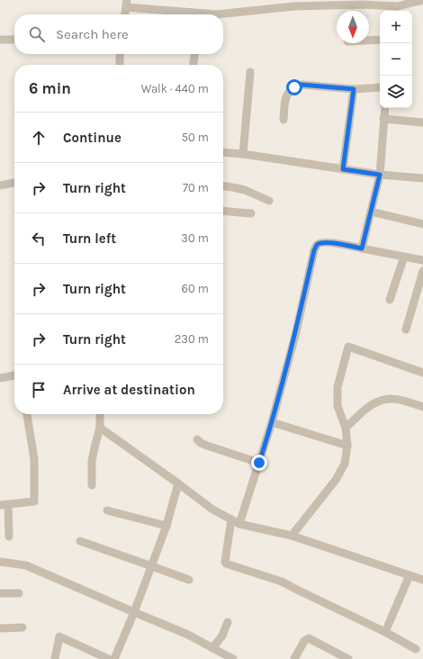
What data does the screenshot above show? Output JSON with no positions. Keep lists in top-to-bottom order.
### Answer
{
  "north": "bottom",
  "page": {
    "map_buttons": ["+", "−"],
    "search": "Search here",
    "heading": ["6 min", "Walk · 440 m"],
    "list": [
      ["Continue", "50 m"],
      ["Turn right", "70 m"],
      ["Turn left", "30 m"],
      ["Turn right", "60 m"],
      ["Turn right", "230 m"],
      "Arrive at destination"
    ]
  }
}
